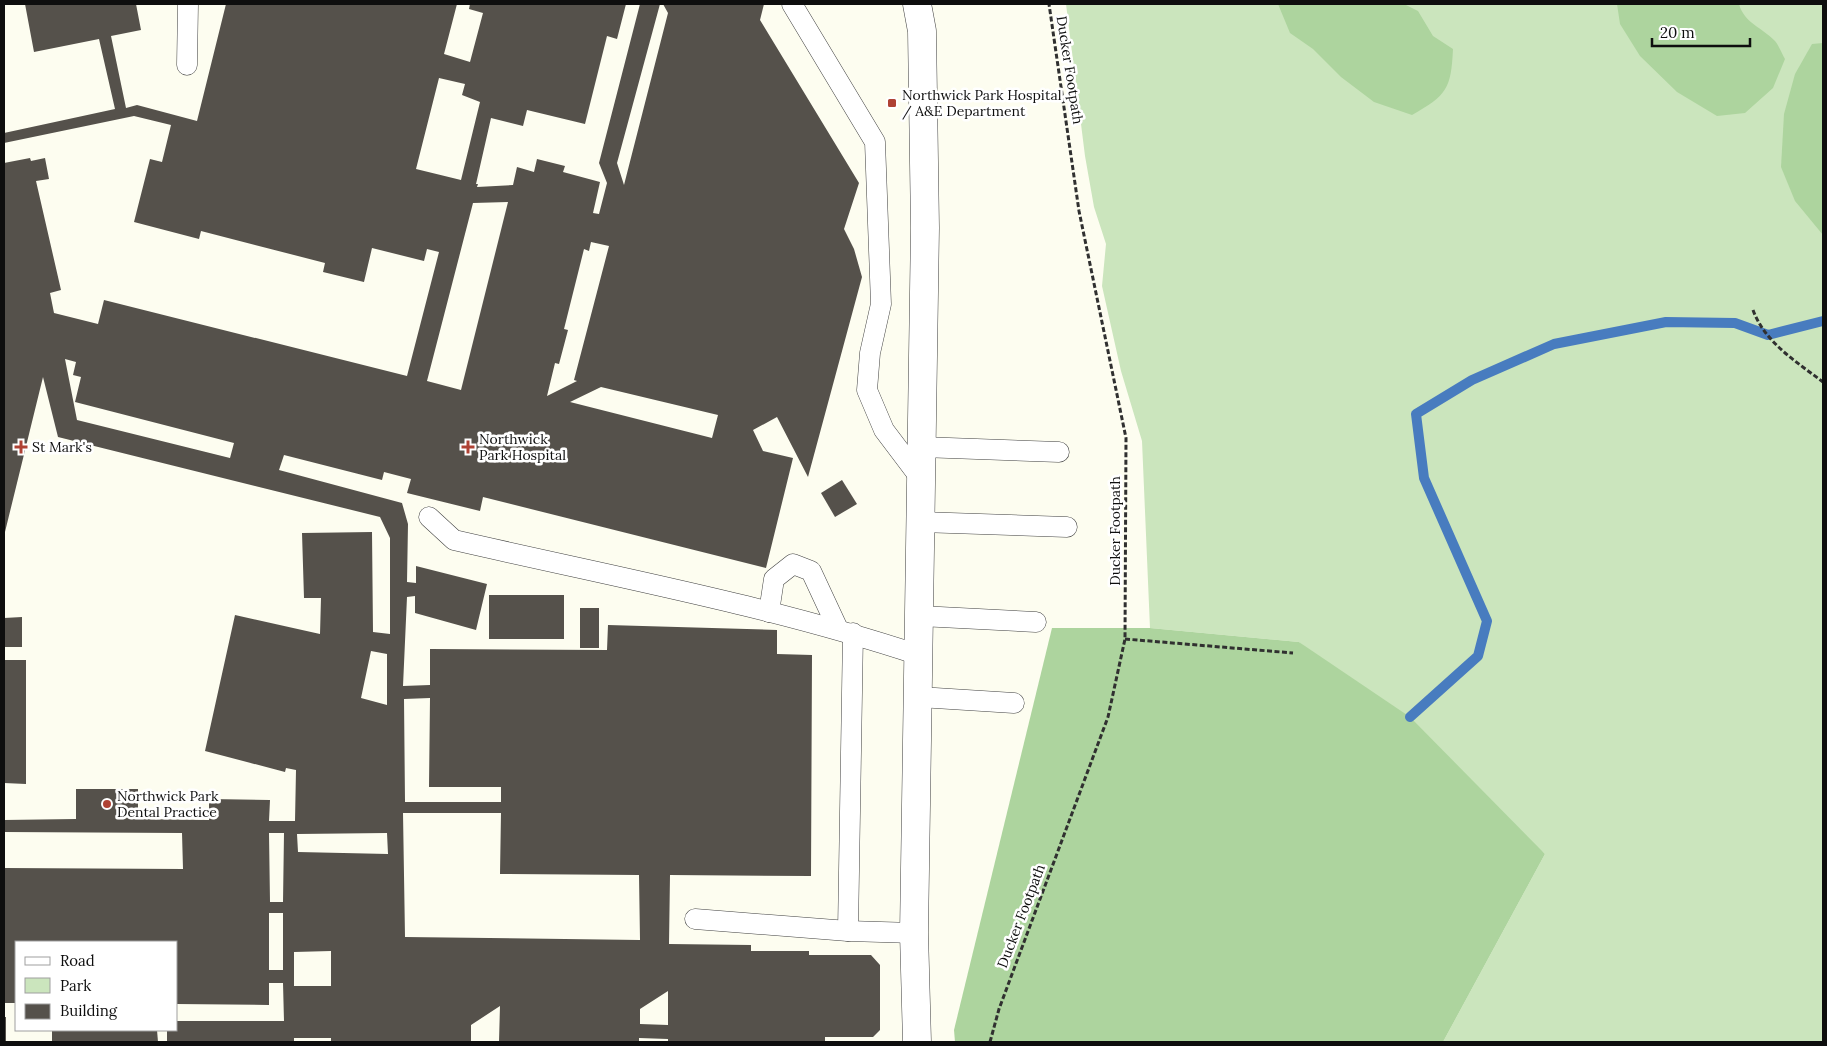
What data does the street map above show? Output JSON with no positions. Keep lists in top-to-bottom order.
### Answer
{
  "streets": {
    "path": ["Ducker Footpath"]
  },
  "places": {
    "transit": ["Northwick Park Hospital / A&E Department"],
    "health": ["St Mark's", "Northwick Park Hospital"],
    "other": ["Northwick Park Dental Practice"]
  },
  "legend": ["Road", "Park", "Building"],
  "scale_bar": "20 m"
}
